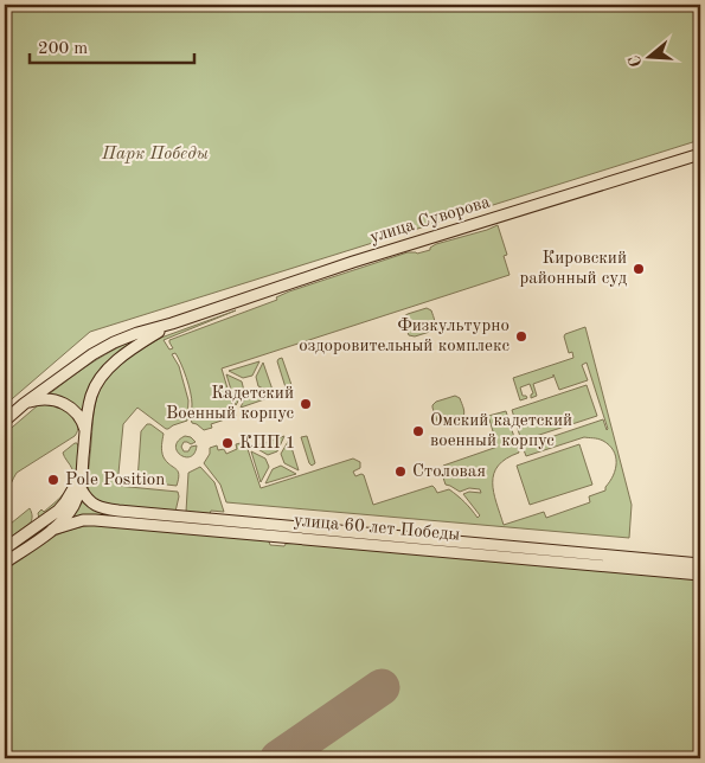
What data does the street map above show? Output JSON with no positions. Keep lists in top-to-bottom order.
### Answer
{
  "streets": {
    "main road": ["улица Суворова", "улица 60 лет Победы"]
  },
  "parks": ["Парк Победы"],
  "places": [
    "Кировский районный суд",
    "Физкультурно оздоровительный комплекс",
    "Кадетский Военный корпус",
    "Омский кадетский военный корпус",
    "КПП 1",
    "Столовая",
    "Pole Position"
  ],
  "scale_bar": "200 m",
  "north": "left"
}
